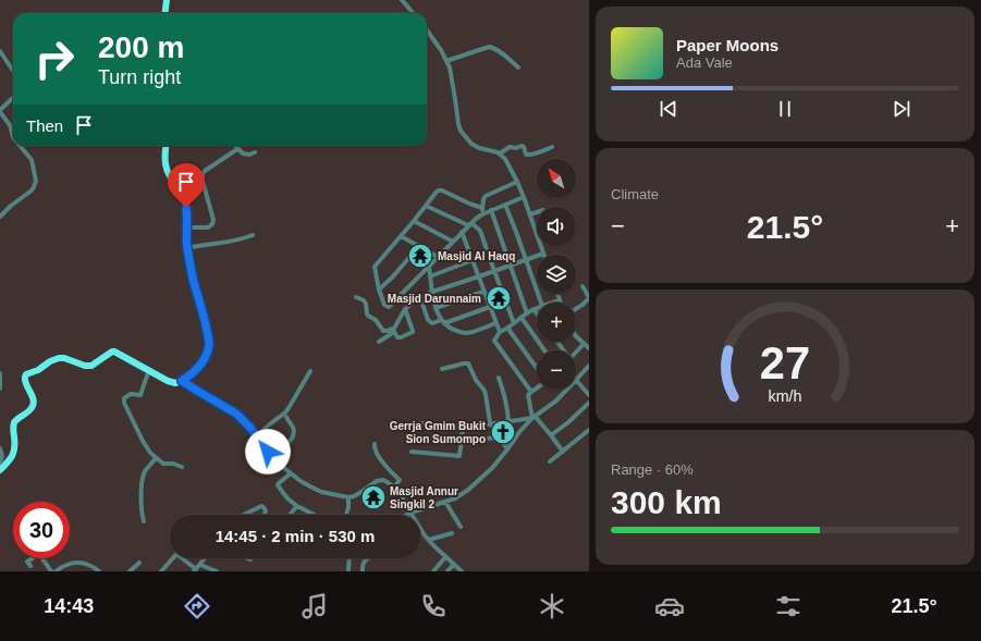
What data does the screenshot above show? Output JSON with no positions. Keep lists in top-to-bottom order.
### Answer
{
  "places": {
    "temple": ["Masjid Al Haqq", "Masjid Darunnaim", "Masjid Annur Singkil 2"],
    "church": ["Gerrja Gmim Bukit Sion Sumompo"]
  },
  "north": "top left",
  "page": {
    "turn": ["200 m", "Turn right"],
    "song": ["Paper Moons", "Ada Vale"],
    "then": "Then",
    "tile": [
      "Climate",
      ["Range · 60%", "300 km"]
    ],
    "map_buttons": ["+", "−"],
    "heat": ["−", "21.5°", "+"],
    "limit": "30",
    "trip": "14:45 · 2 min · 530 m",
    "tabs": ["14:43", "21.5°"],
    "gauge": ["27", "km/h"]
  }
}
